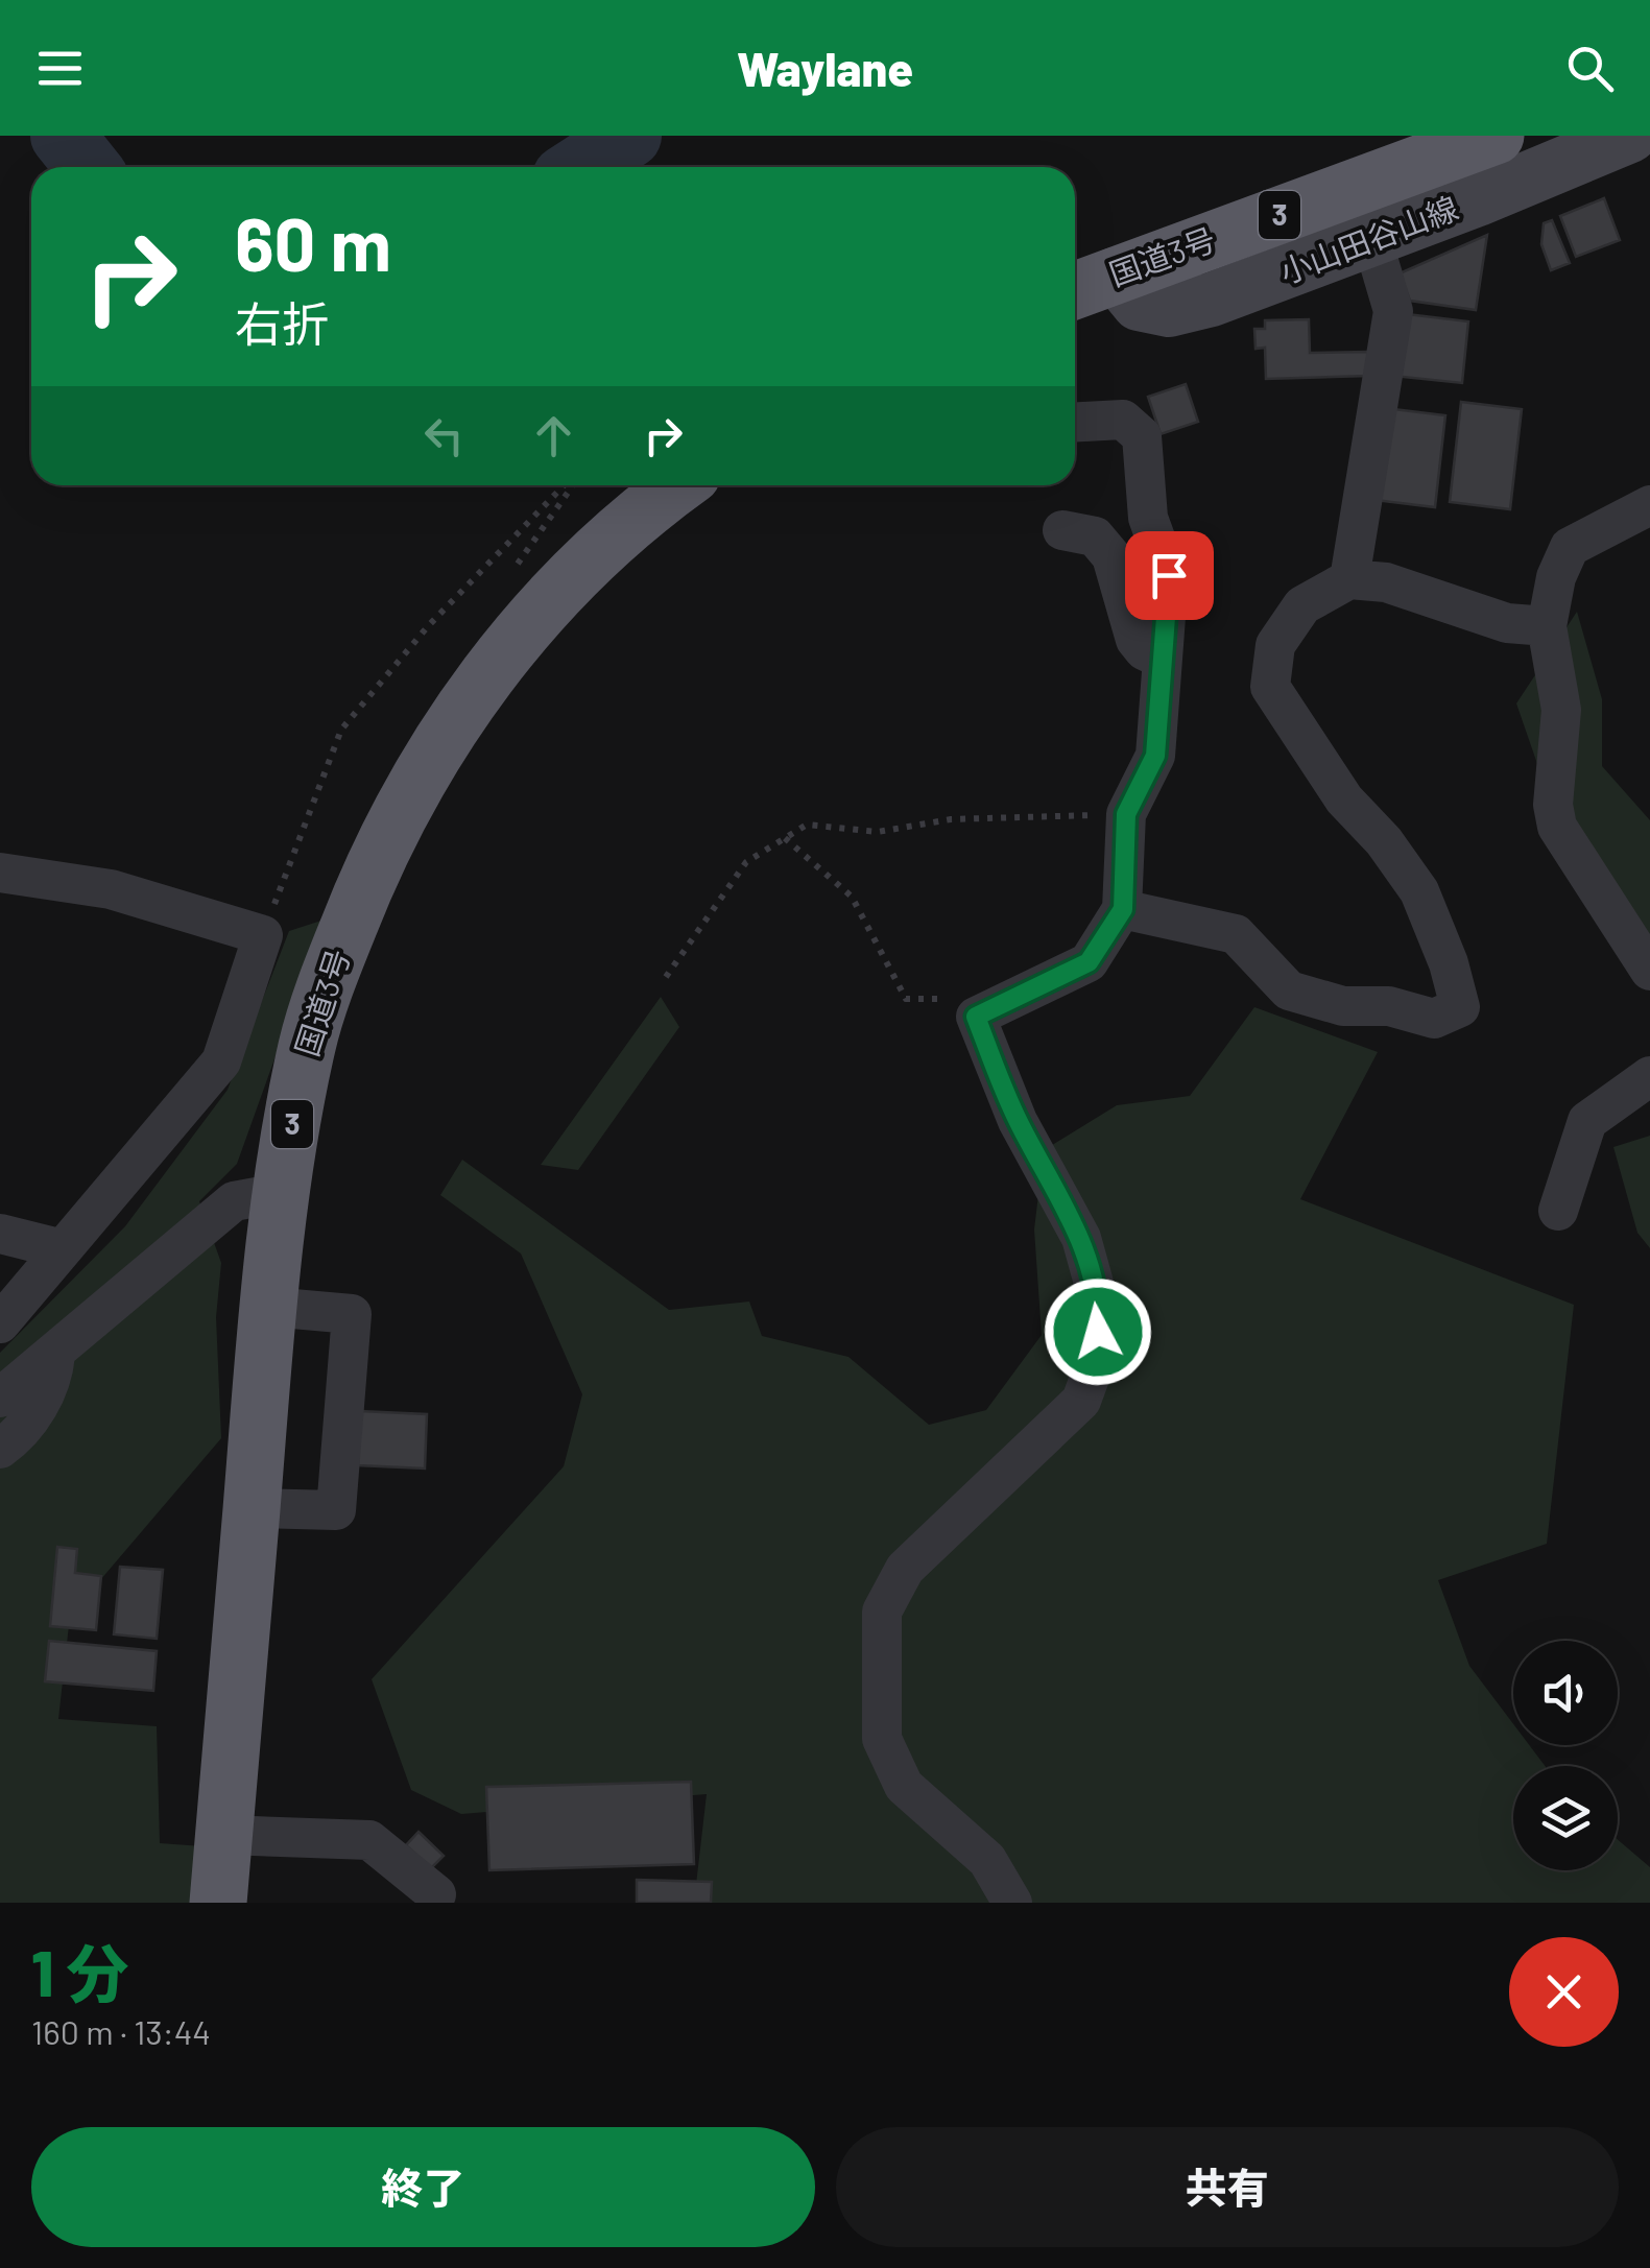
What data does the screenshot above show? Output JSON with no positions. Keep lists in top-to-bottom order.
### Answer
{
  "streets": {
    "highway": ["3", "国道3号"],
    "main road": ["小山田谷山線"]
  },
  "crossings": [
    ["小山田谷山線", "国道3号"]
  ],
  "page": {
    "header": "Waylane",
    "turn": ["60 m", "右折"],
    "heading": ["1 分", "160 m · 13:44"],
    "buttons": ["終了", "共有"]
  }
}
